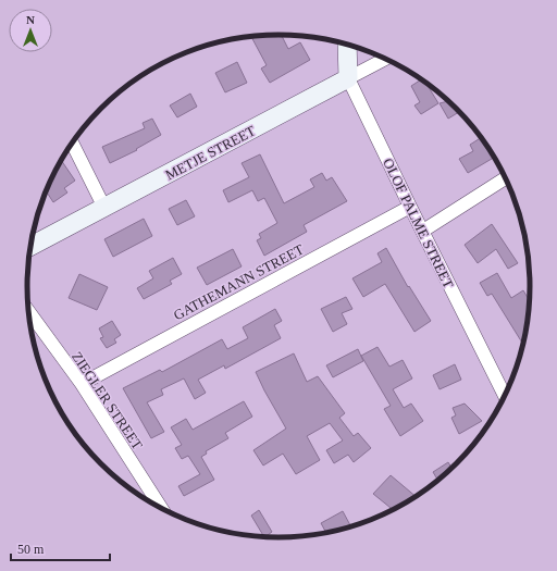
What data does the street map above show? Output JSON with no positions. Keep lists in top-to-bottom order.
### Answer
{
  "streets": {
    "street": [
      "METJE STREET",
      "OLOF PALME STREET",
      "GATHEMANN STREET",
      "ZIEGLER STREET"
    ]
  },
  "crossings": [
    ["METJE STREET", "OLOF PALME STREET"],
    ["OLOF PALME STREET", "GATHEMANN STREET"],
    ["GATHEMANN STREET", "ZIEGLER STREET"]
  ],
  "scale_bar": "50 m",
  "north": "top"
}
